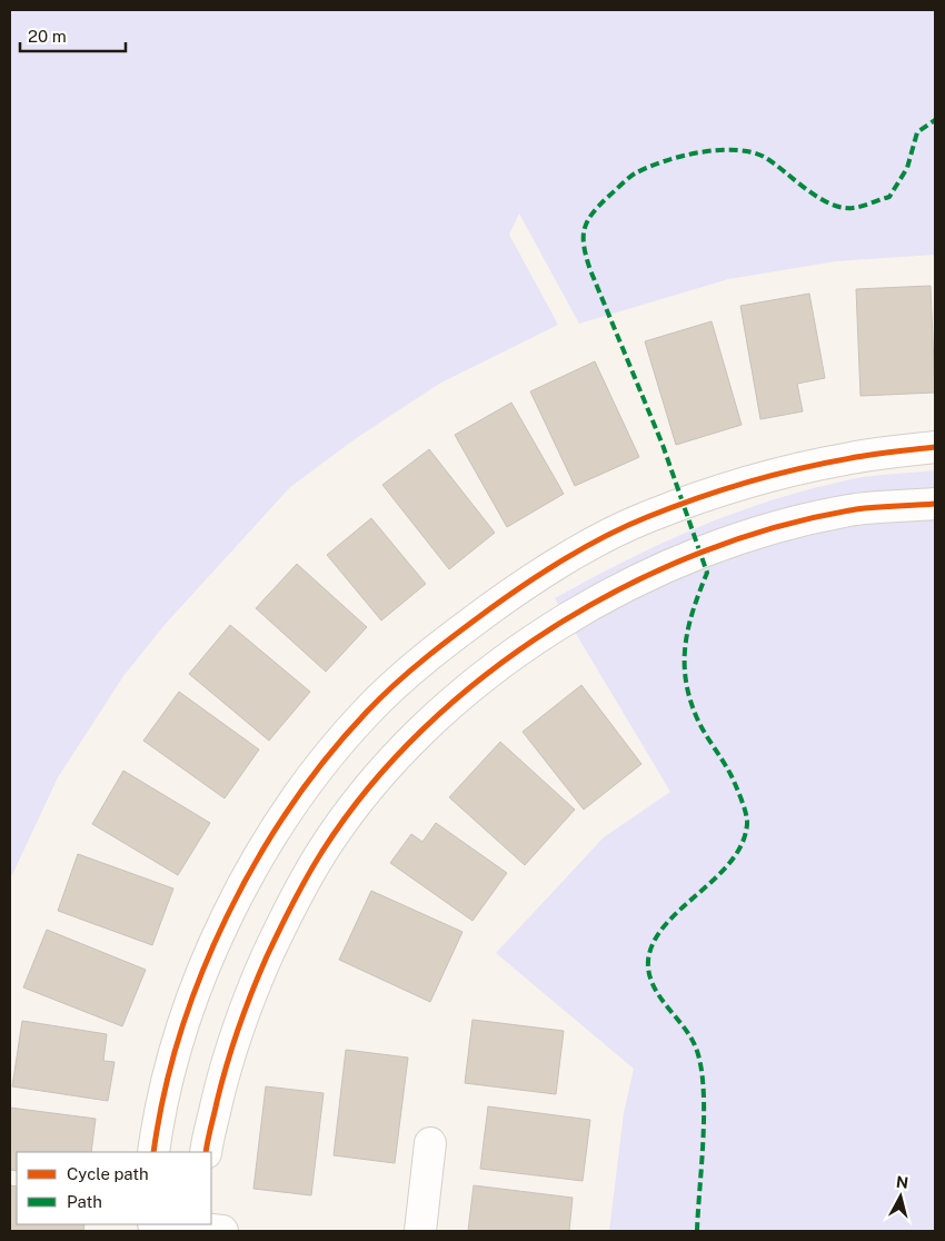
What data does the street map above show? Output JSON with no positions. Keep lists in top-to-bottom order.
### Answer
{
  "legend": ["Cycle path", "Path"],
  "scale_bar": "20 m",
  "north": "top"
}
